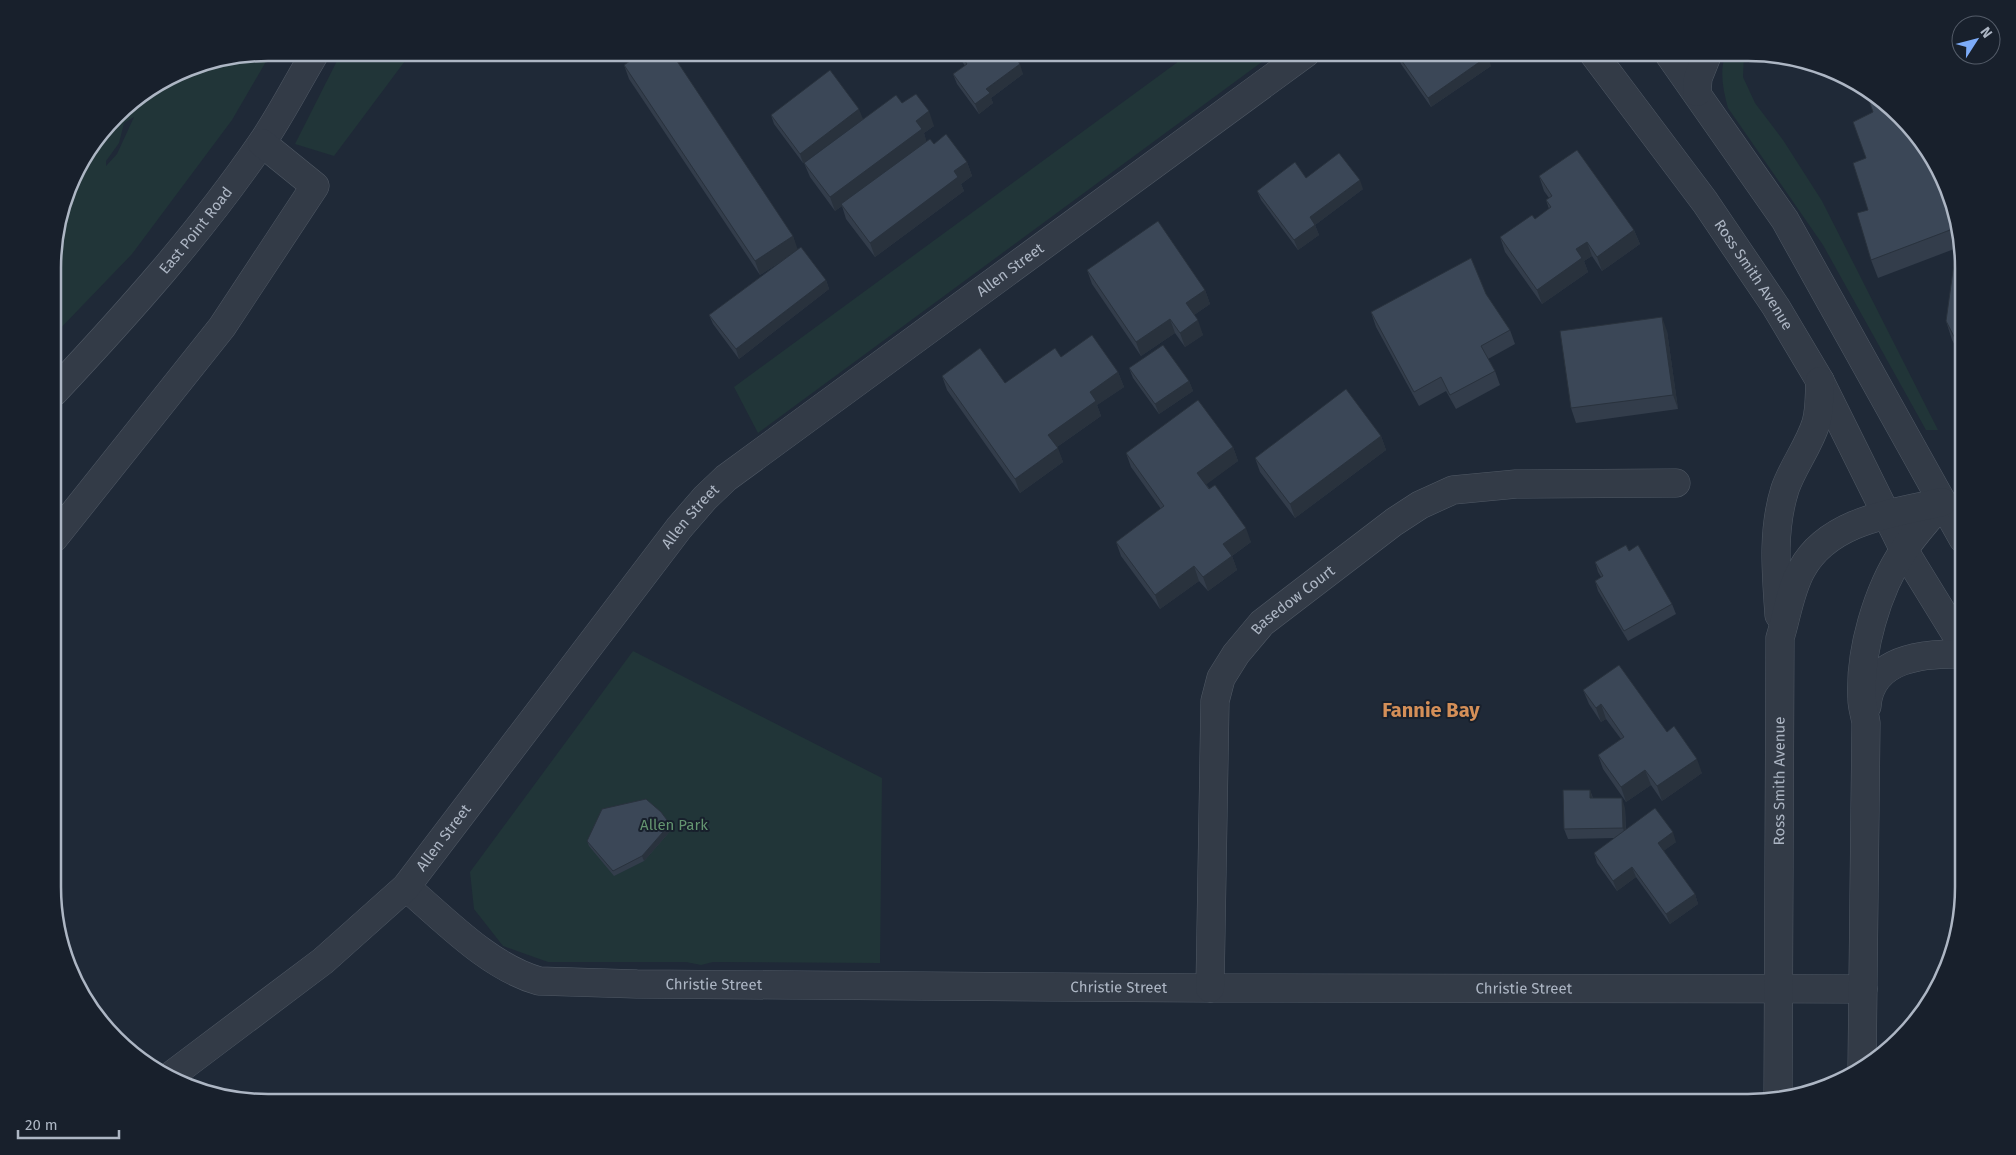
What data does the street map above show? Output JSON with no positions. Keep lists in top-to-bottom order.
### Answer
{
  "streets": {
    "street": [
      "East Point Road",
      "Allen Street",
      "Ross Smith Avenue",
      "Basedow Court",
      "Christie Street"
    ]
  },
  "crossings": [
    ["Allen Street", "Christie Street"],
    ["Ross Smith Avenue", "Christie Street"],
    ["Basedow Court", "Christie Street"]
  ],
  "districts": ["Fannie Bay"],
  "parks": ["Allen Park"],
  "scale_bar": "20 m",
  "north": "top right"
}
